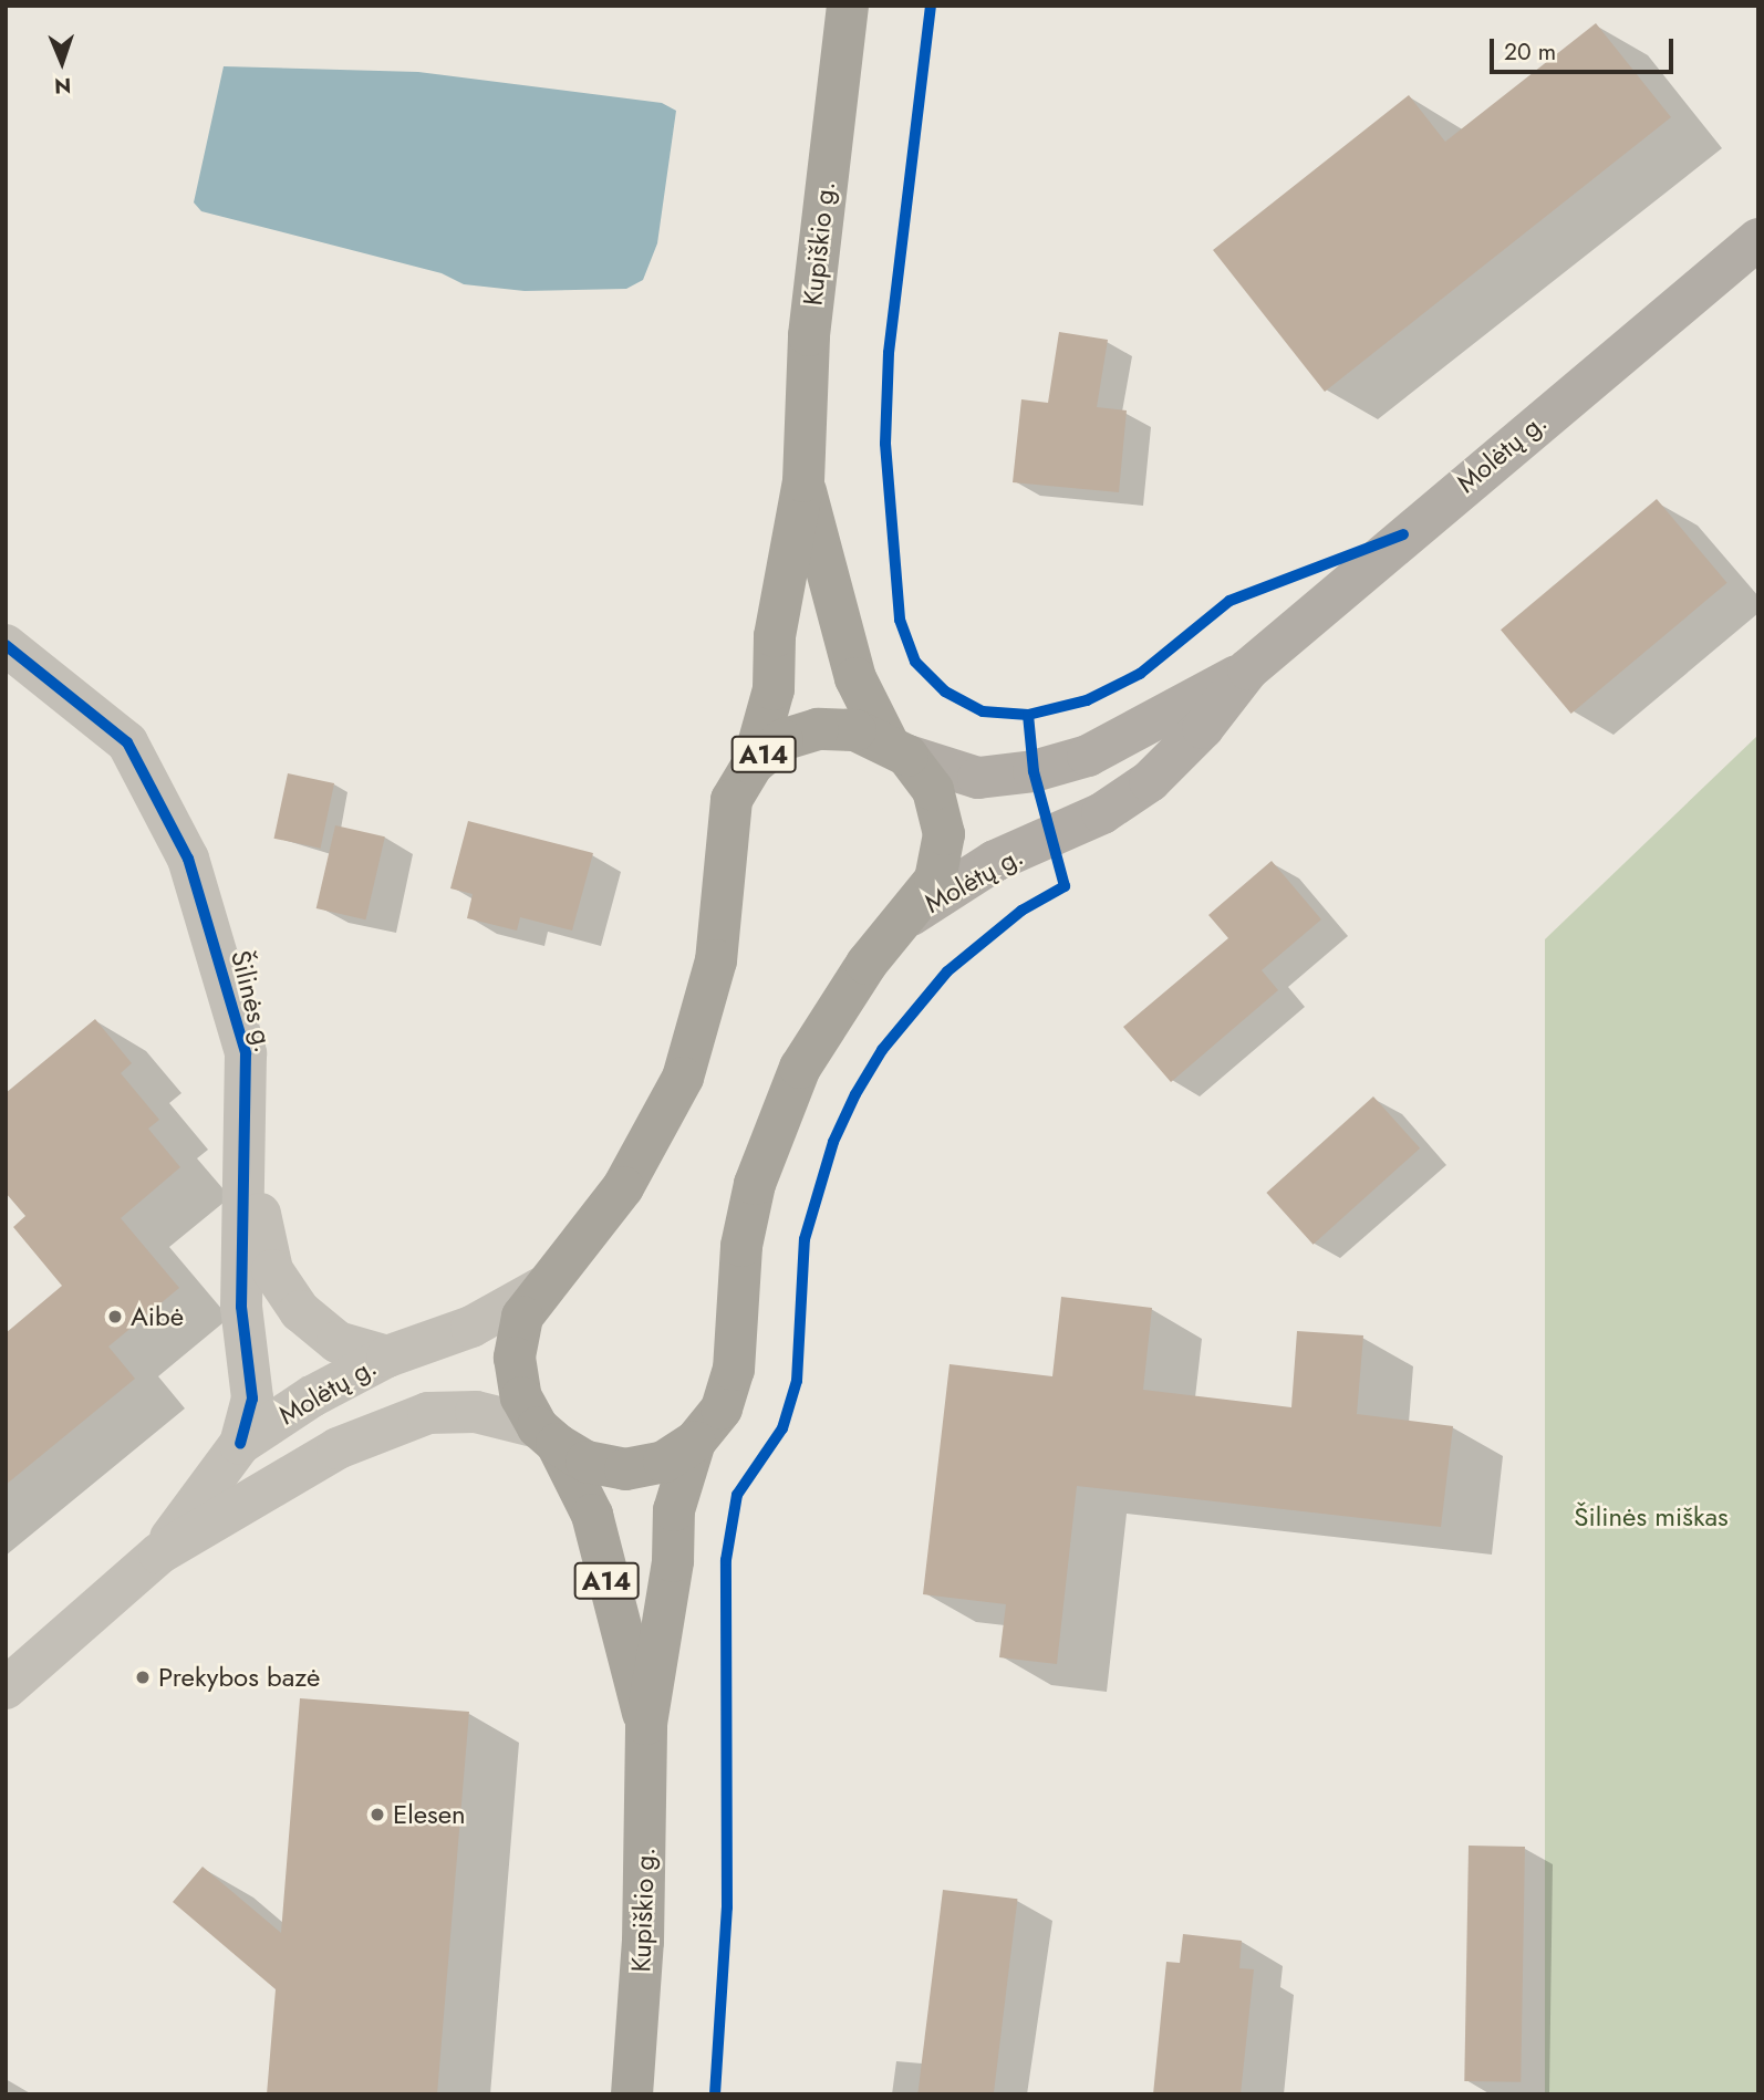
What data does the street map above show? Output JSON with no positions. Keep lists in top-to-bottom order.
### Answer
{
  "streets": {
    "highway": ["Kupiškio g.", "A14"],
    "main road": ["Molėtų g."],
    "street": ["Šilinės g."]
  },
  "crossings": [
    ["Kupiškio g.", "Molėtų g."],
    ["Kupiškio g.", "A14"],
    ["Molėtų g.", "A14"],
    ["Molėtų g.", "Šilinės g."]
  ],
  "parks": ["Šilinės miškas"],
  "places": ["Aibė", "Prekybos bazė", "Elesen"],
  "scale_bar": "20 m",
  "north": "bottom"
}
